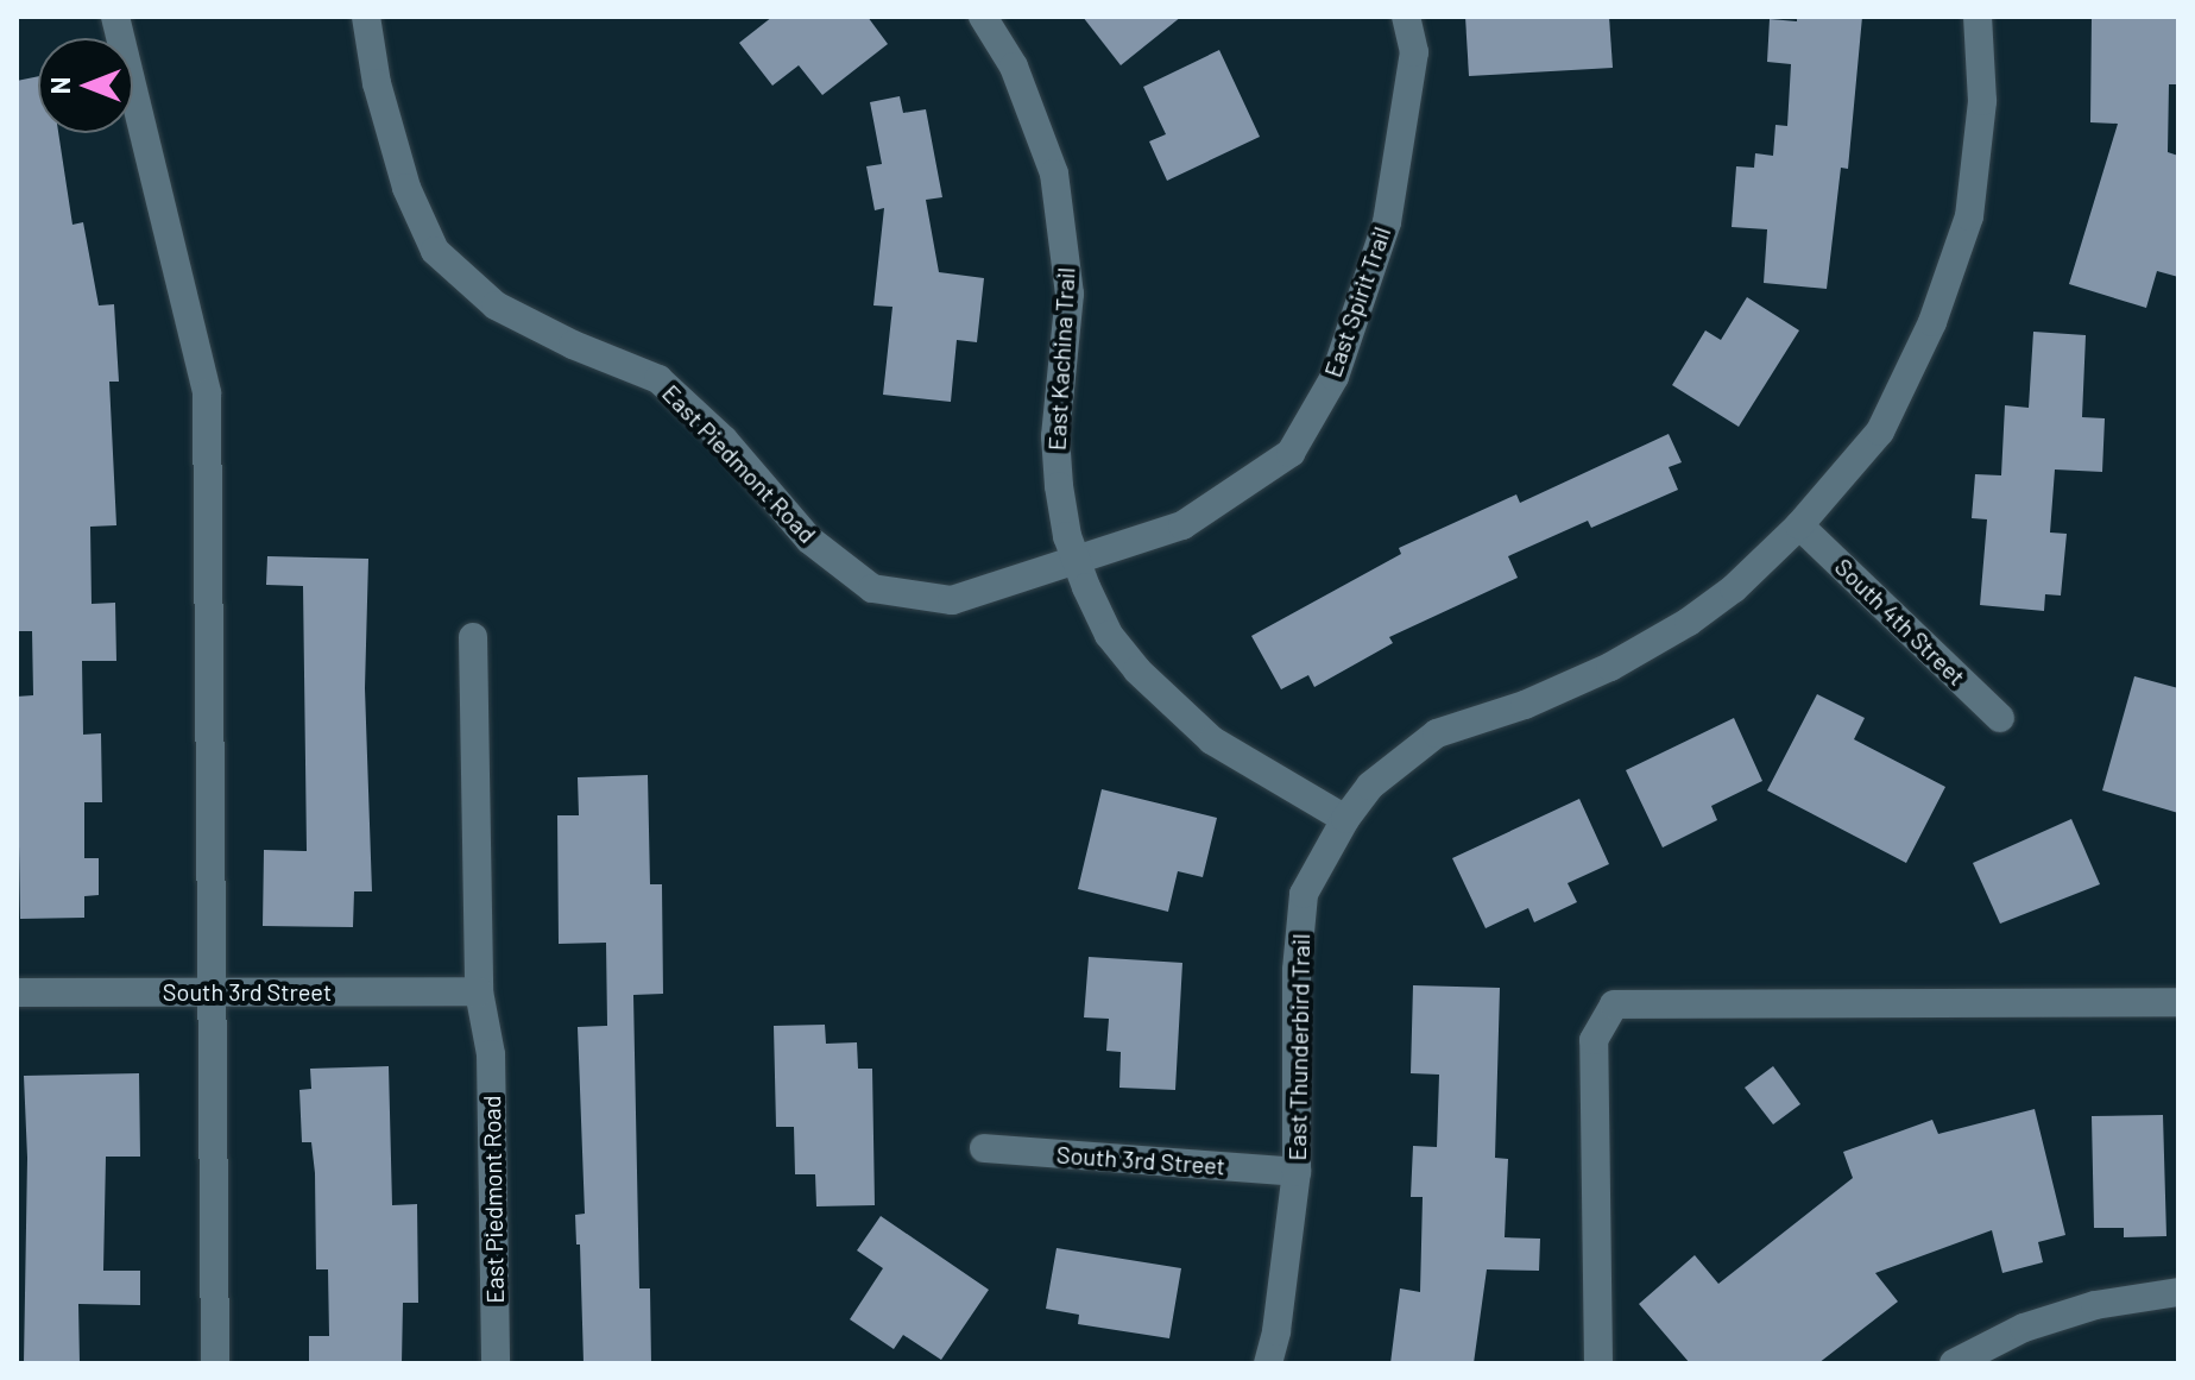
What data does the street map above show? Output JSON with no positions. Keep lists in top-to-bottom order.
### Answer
{
  "streets": {
    "street": [
      "East Spirit Trail",
      "East Kachina Trail",
      "East Piedmont Road",
      "South 4th Street",
      "South 3rd Street",
      "East Thunderbird Trail"
    ]
  },
  "crossings": [
    ["East Spirit Trail", "East Kachina Trail"],
    ["East Spirit Trail", "East Piedmont Road"],
    ["East Kachina Trail", "East Piedmont Road"],
    ["East Kachina Trail", "East Thunderbird Trail"],
    ["East Piedmont Road", "South 3rd Street"],
    ["South 4th Street", "East Thunderbird Trail"],
    ["South 3rd Street", "East Thunderbird Trail"]
  ],
  "north": "left"
}
